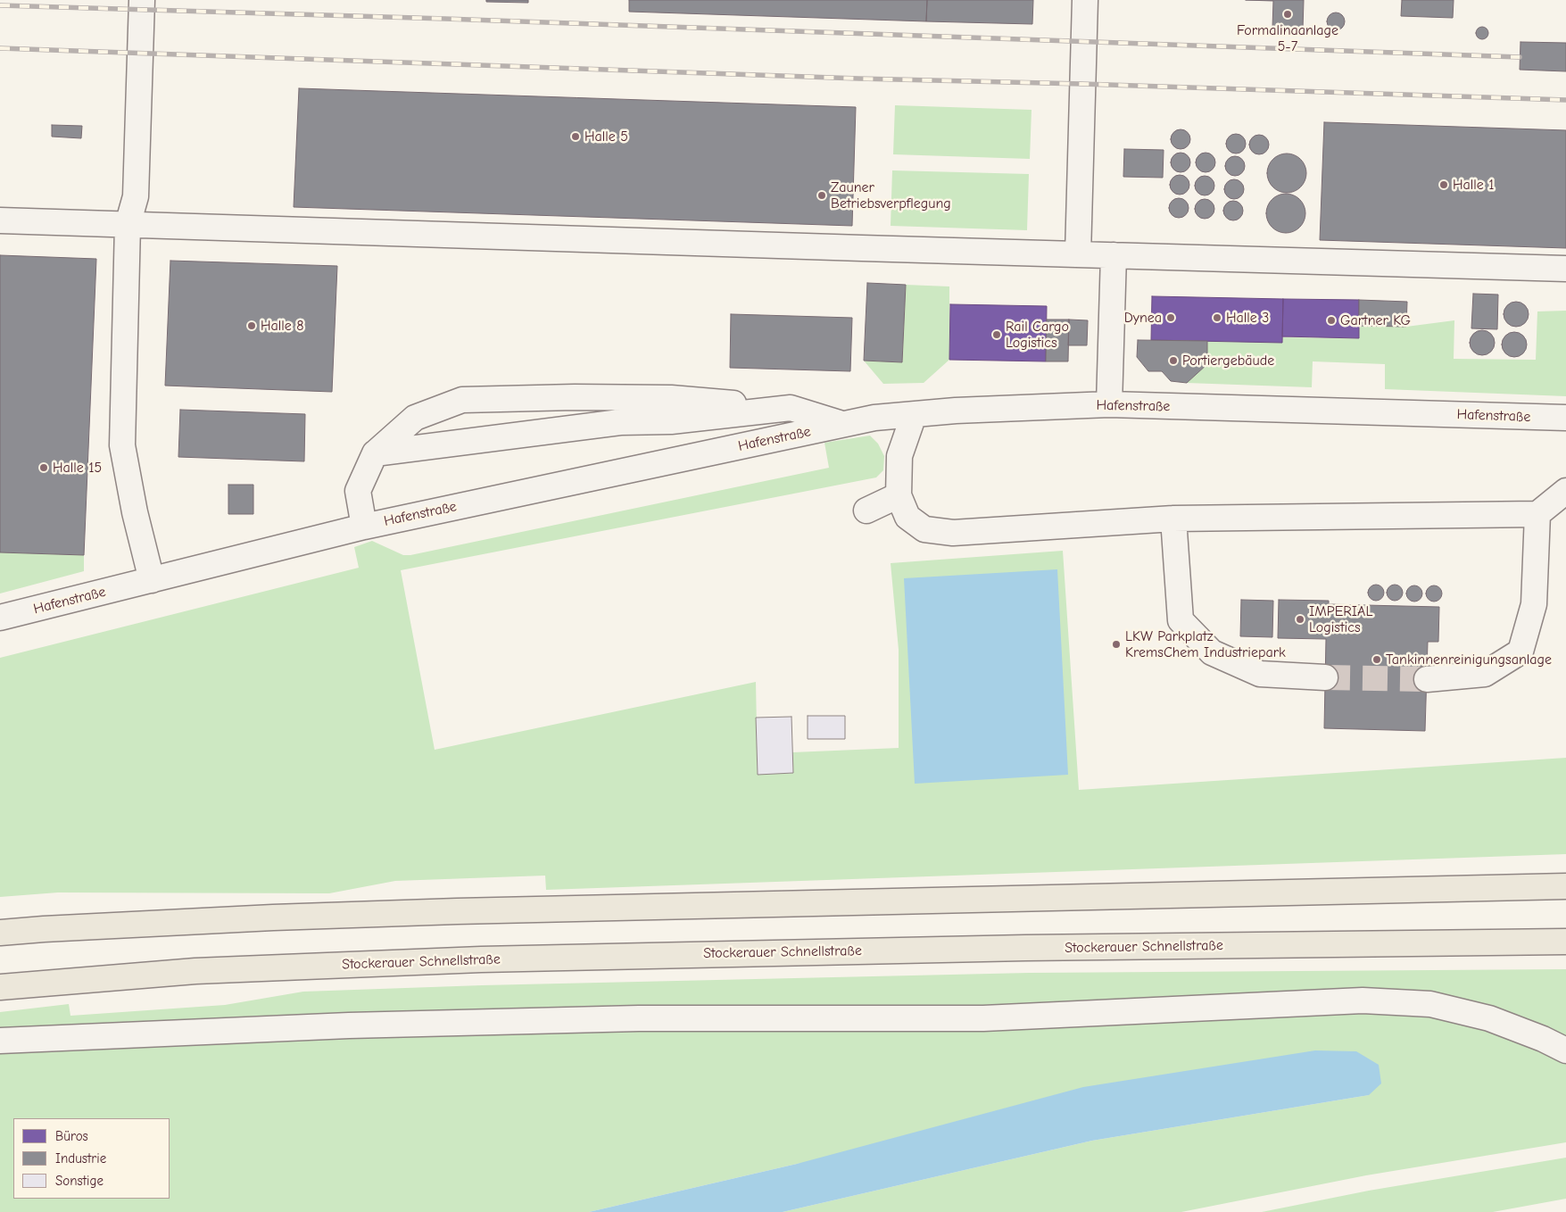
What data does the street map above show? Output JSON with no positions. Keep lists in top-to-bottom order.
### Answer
{
  "streets": {
    "highway": ["Stockerauer Schnellstraße"],
    "street": ["Hafenstraße"]
  },
  "places": [
    "Formalinaanlage 5-7",
    "Halle 5",
    "Halle 1",
    "Zauner Betriebsverpflegung",
    "Dynea",
    "Halle 3",
    "Gartner KG",
    "Halle 8",
    "Rail Cargo Logistics",
    "Portiergebäude",
    "Halle 15",
    "IMPERIAL Logistics",
    "LKW Parkplatz KremsChem Industriepark",
    "Tankinnenreinigungsanlage"
  ],
  "legend": ["Büros", "Industrie", "Sonstige"]
}
